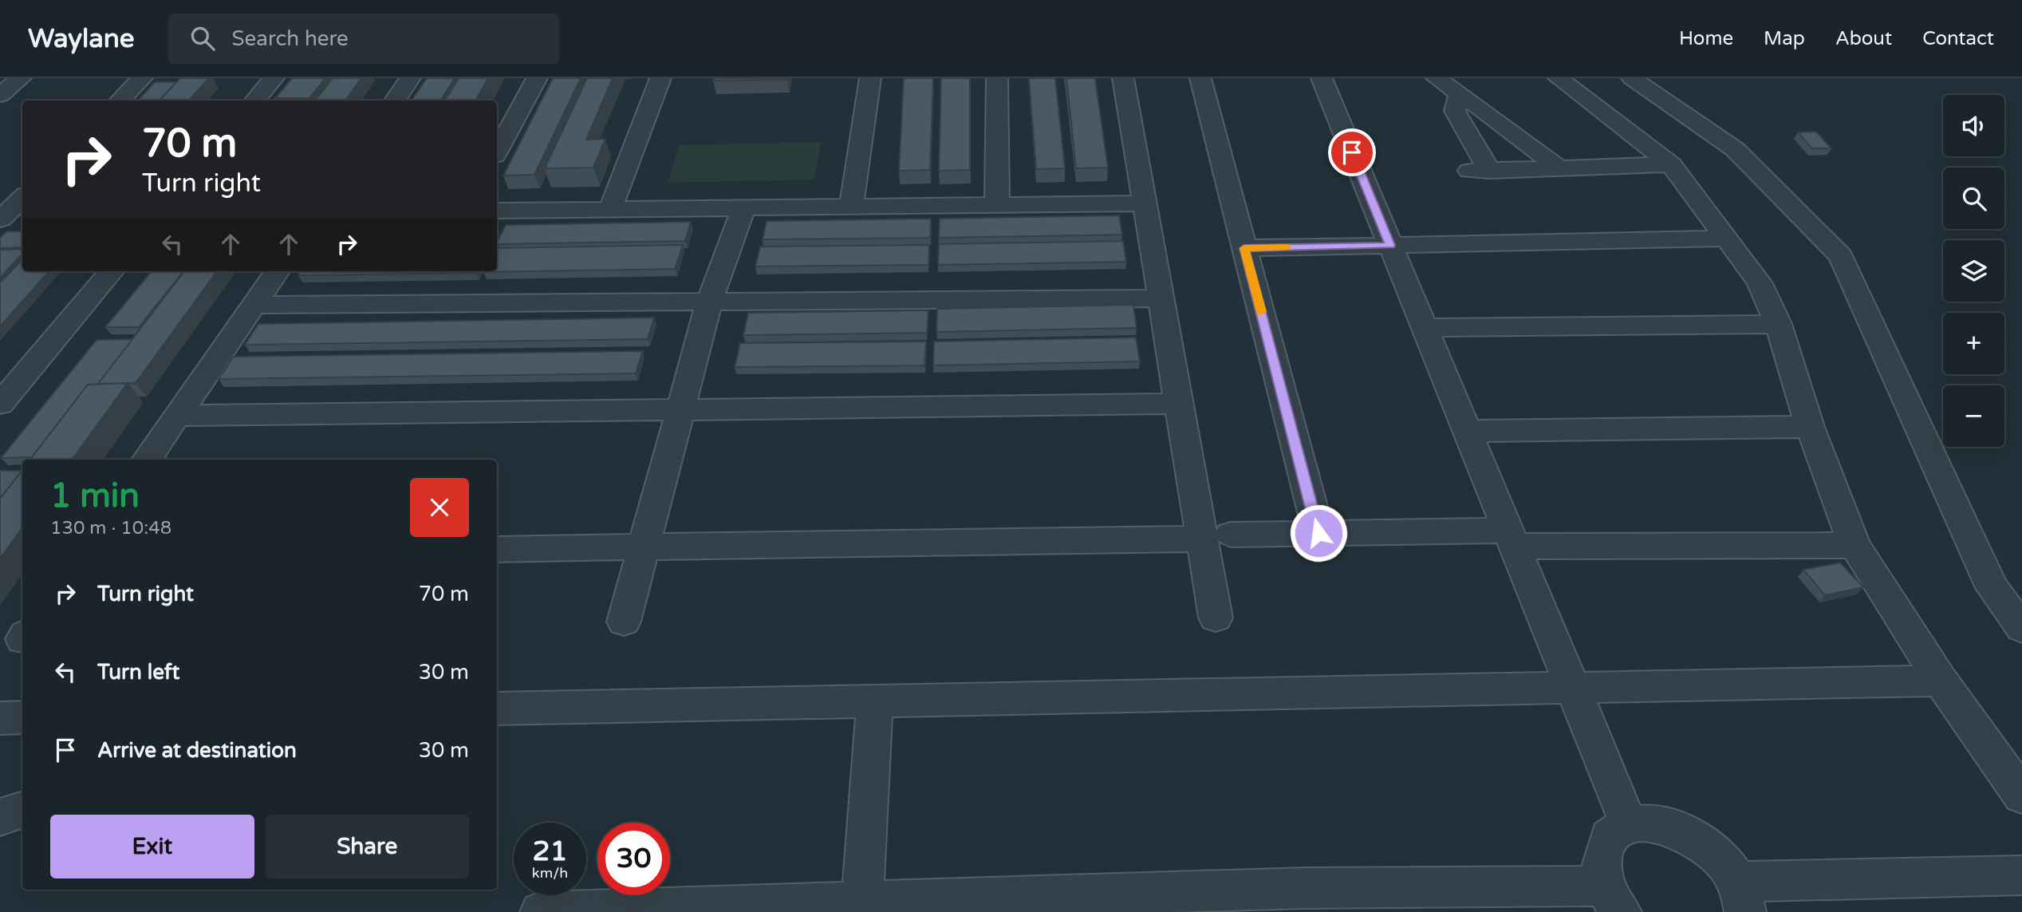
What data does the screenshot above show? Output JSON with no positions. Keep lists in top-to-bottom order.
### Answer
{
  "page": {
    "header": "Waylane",
    "search": "Search here",
    "nav": [
      "Home",
      "Map",
      "About",
      "Contact"
    ],
    "map_buttons": ["+", "−"],
    "turn": ["70 m", "Turn right"],
    "heading": ["1 min", "130 m · 10:48"],
    "list": [
      {
        "name": "Turn right",
        "value": "70 m"
      },
      {
        "name": "Turn left",
        "value": "30 m"
      },
      {
        "name": "Arrive at destination",
        "value": "30 m"
      }
    ],
    "buttons": ["Exit", "Share"],
    "speed": "21 km/h",
    "limit": "30"
  }
}
